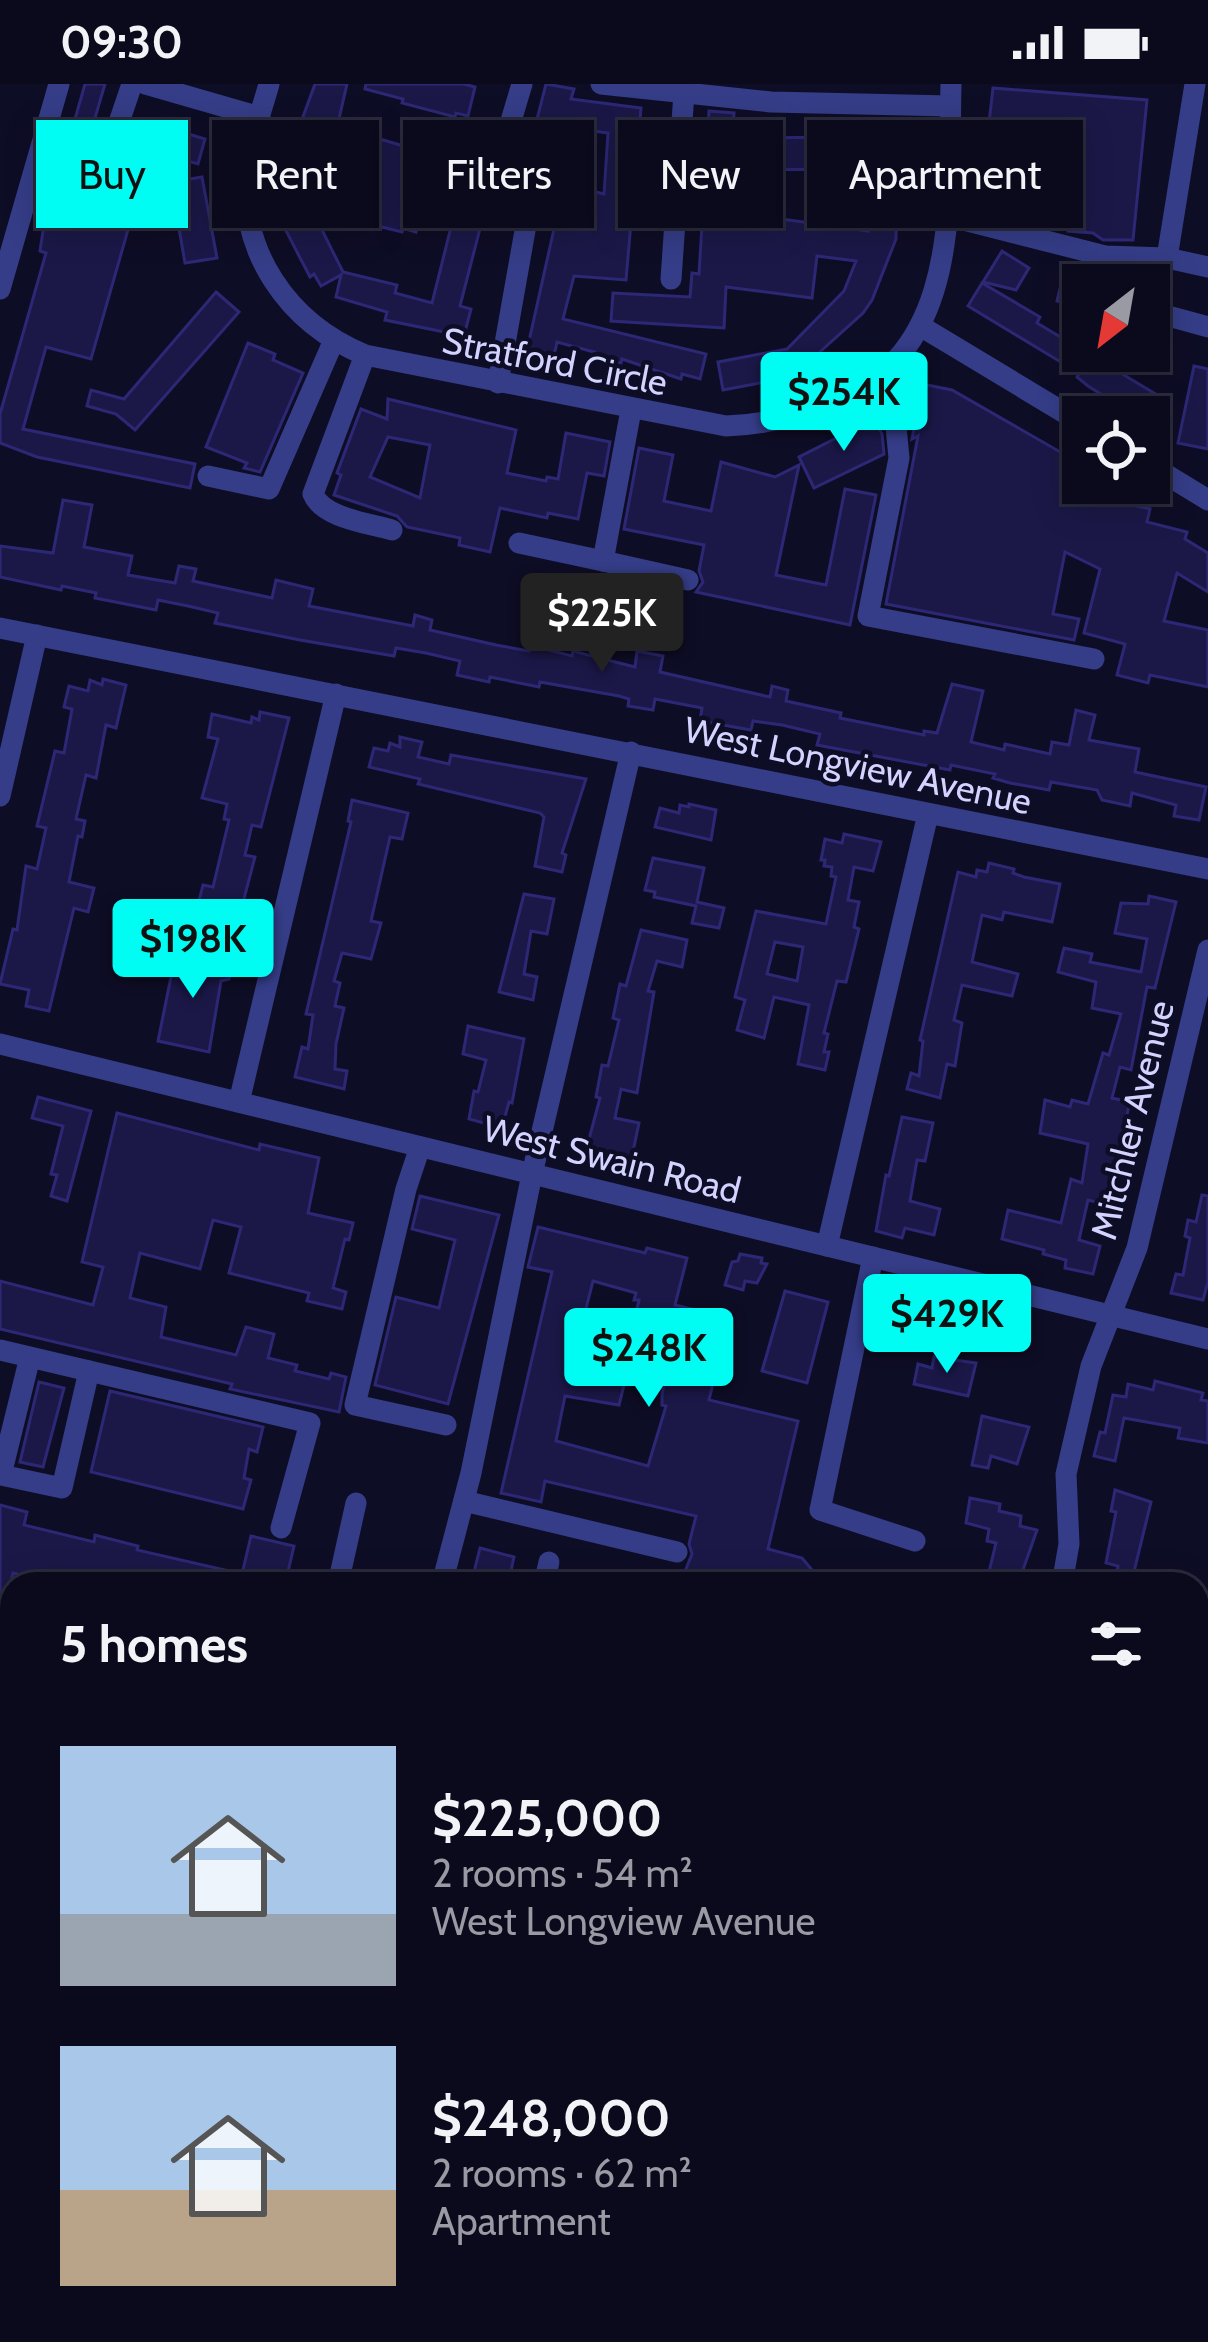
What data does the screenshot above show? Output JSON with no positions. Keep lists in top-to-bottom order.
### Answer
{
  "streets": {
    "street": [
      "Stratford Circle",
      "West Longview Avenue",
      "Mitchler Avenue",
      "West Swain Road"
    ]
  },
  "crossings": [
    ["Mitchler Avenue", "West Swain Road"]
  ],
  "north": "bottom left",
  "page": {
    "status": "09:30",
    "chip": [
      "Buy",
      "Rent",
      "Filters",
      "New",
      "Apartment"
    ],
    "price": [
      "$254K",
      "$225K",
      "$198K",
      "$429K",
      "$248K"
    ],
    "heading": "5 homes",
    "list": [
      {
        "name": "$225,000",
        "note": "2 rooms · 54 m² · West Longview Avenue"
      },
      {
        "name": "$248,000",
        "note": "2 rooms · 62 m² · Apartment"
      }
    ]
  }
}
